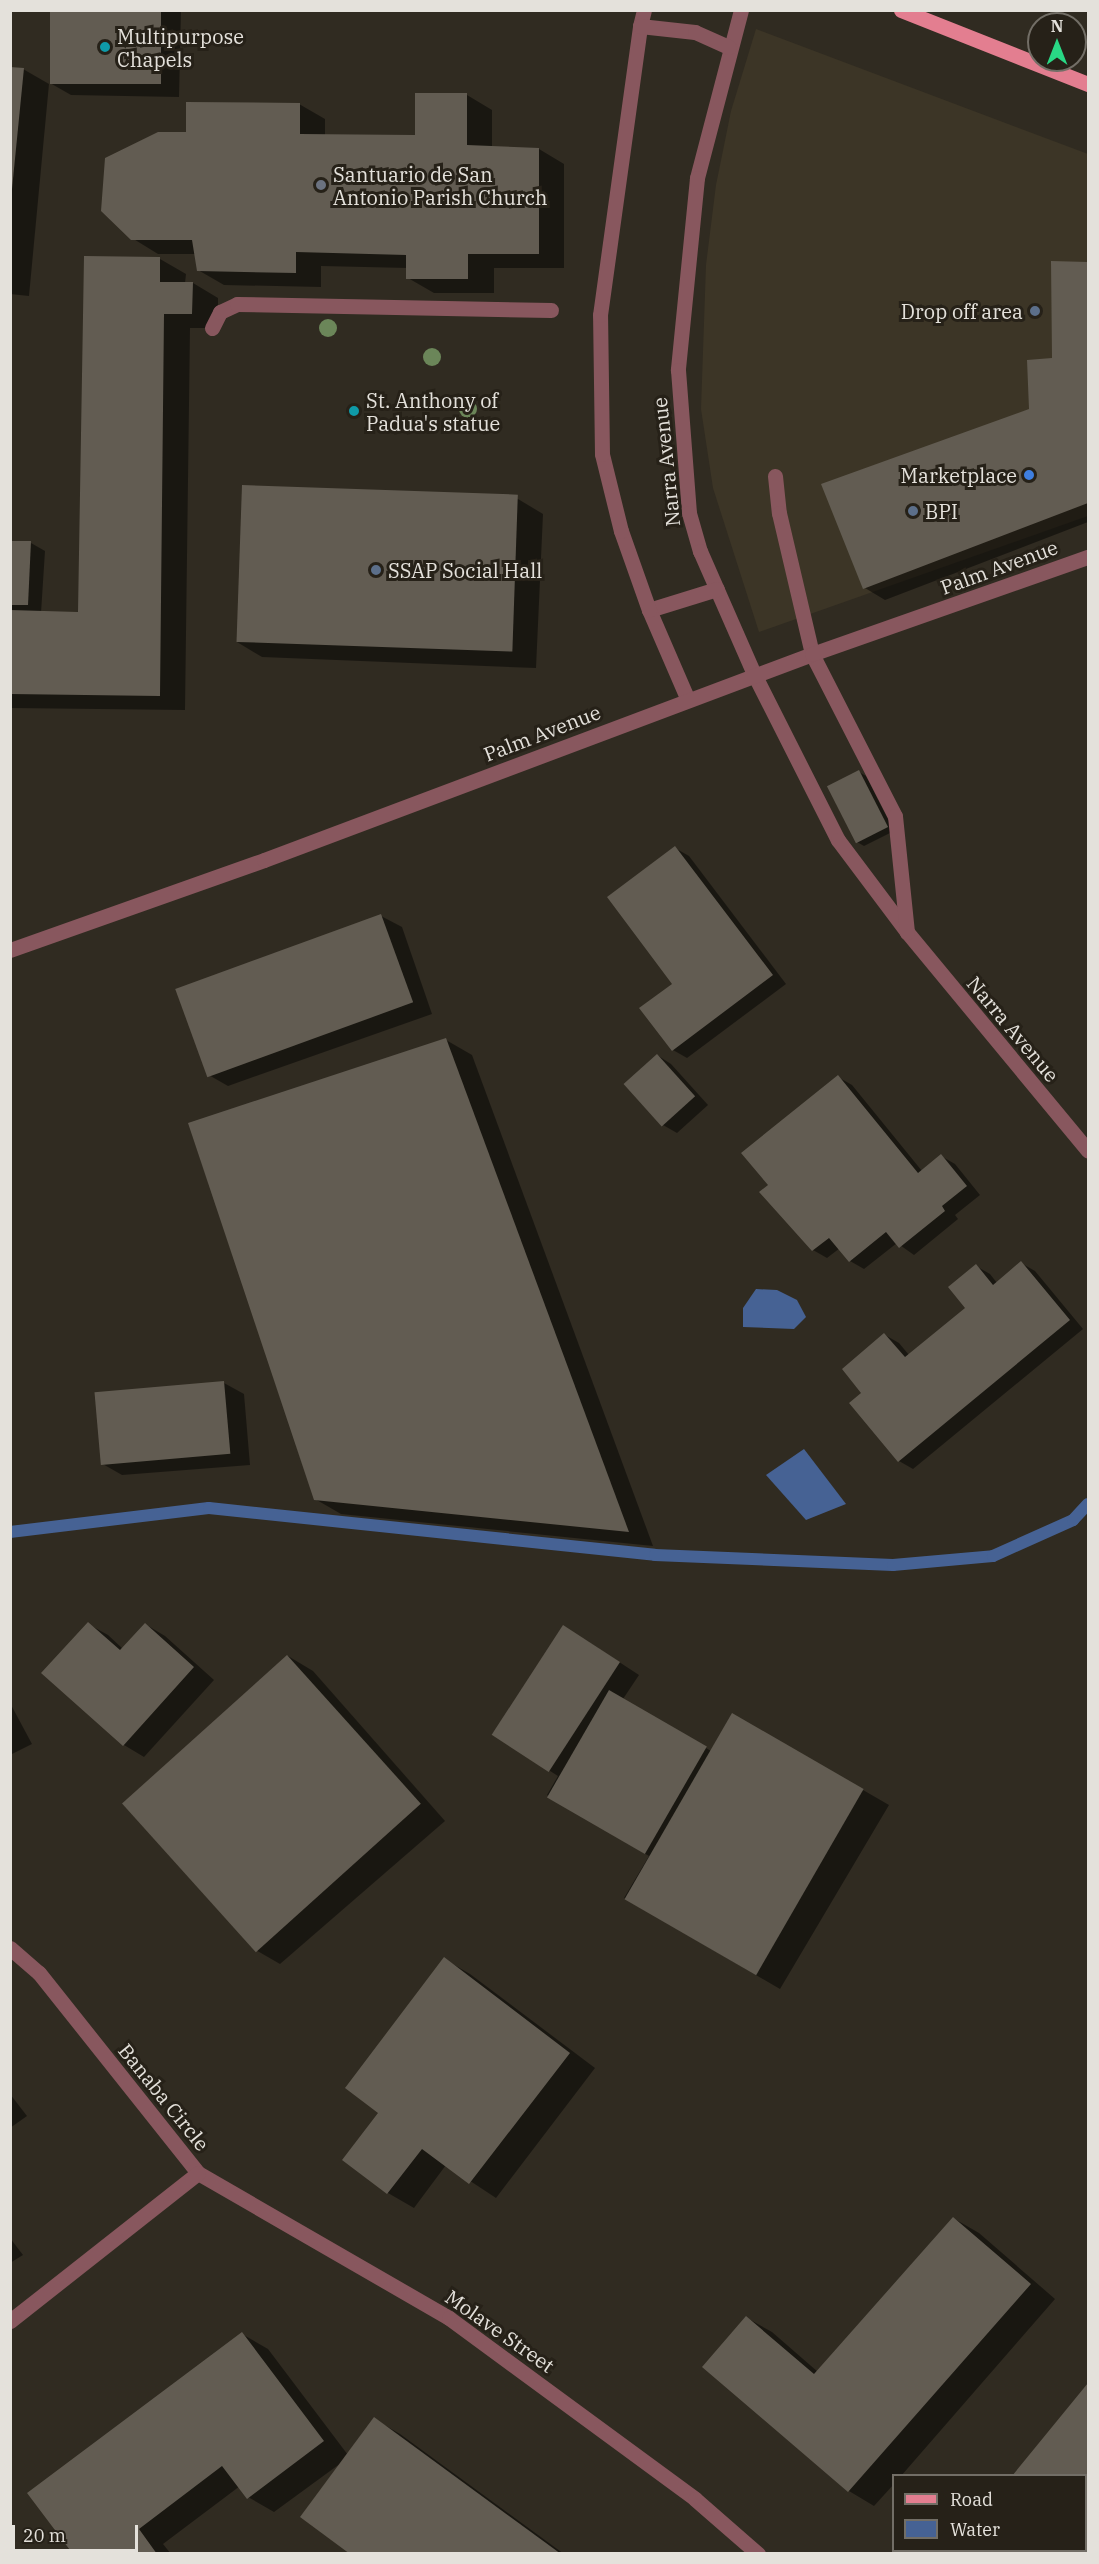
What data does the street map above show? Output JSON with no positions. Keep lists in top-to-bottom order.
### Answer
{
  "streets": {
    "street": [
      "Narra Avenue",
      "Palm Avenue",
      "Banaba Circle",
      "Molave Street"
    ]
  },
  "crossings": [
    ["Narra Avenue", "Palm Avenue"],
    ["Banaba Circle", "Molave Street"]
  ],
  "places": [
    "Multipurpose Chapels",
    "Santuario de San Antonio Parish Church",
    "Drop off area",
    "St. Anthony of Padua's statue",
    "Marketplace",
    "BPI",
    "SSAP Social Hall"
  ],
  "legend": ["Road", "Water"],
  "scale_bar": "20 m",
  "north": "top"
}
